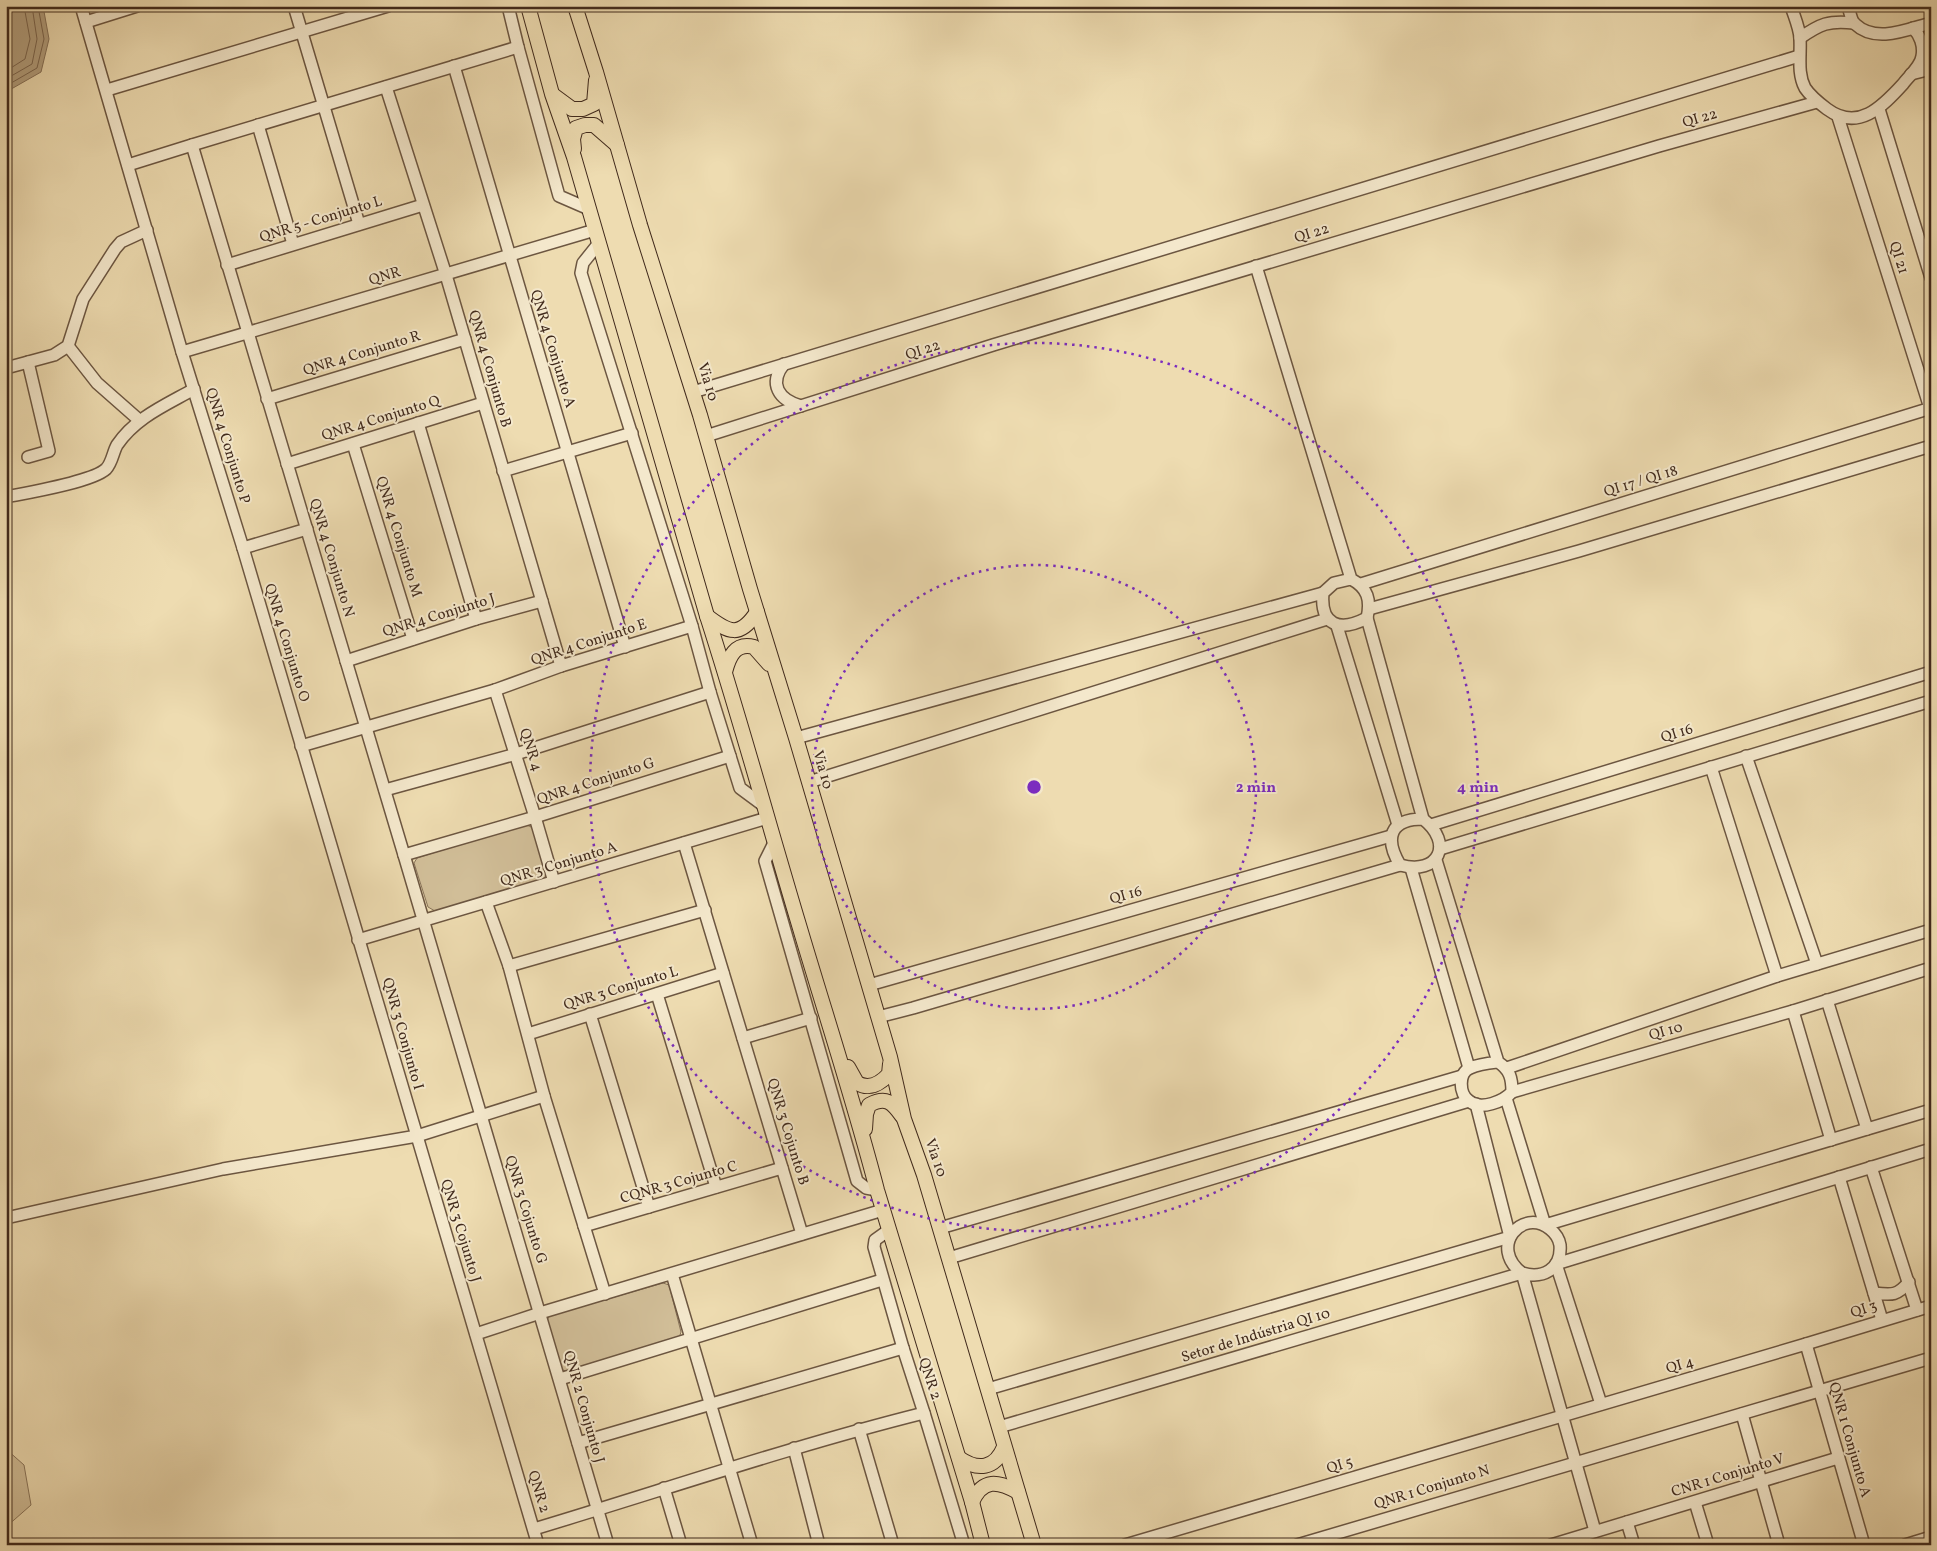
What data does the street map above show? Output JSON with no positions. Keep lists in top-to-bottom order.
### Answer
{
  "streets": {
    "main road": ["Via 10"],
    "street": [
      "QI 22",
      "QNR 5 - Conjunto L",
      "QI 21",
      "QNR",
      "QNR 4 Conjunto A",
      "QNR 4 Conjunto R",
      "QNR 4 Conjunto B",
      "QNR 4 Conjunto Q",
      "QNR 4 Conjunto P",
      "QI 17 / QI 18",
      "QNR 4 Conjunto M",
      "QNR 4 Conjunto N",
      "QNR 4 Conjunto J",
      "QNR 4 Conjunto O",
      "QNR 4 Conjunto E",
      "QI 16",
      "QNR 4",
      "QNR 4 Conjunto G",
      "QNR 3 Conjunto A",
      "QNR 3 Conjunto L",
      "QI 10",
      "QNR 3 Conjunto I",
      "QNR 3 Cojunto B",
      "CQNR 3 Cojunto C",
      "QNR 3 Cojunto G",
      "QNR 3 Cojunto J",
      "QI 3",
      "Setor de Indústria QI 10",
      "QI 4",
      "QNR 2",
      "QNR 2 Conjunto J",
      "QNR 1 Conjunto A",
      "QI 5",
      "CNR 1 Conjunto V",
      "QNR 1 Conjunto N"
    ]
  },
  "crossings": [
    ["QI 22", "Via 10"],
    ["QNR 5 - Conjunto L", "QNR 4 Conjunto B"],
    ["QI 21", "QI 17 / QI 18"],
    ["QNR", "QNR 4 Conjunto A"],
    ["QNR", "QNR 4 Conjunto B"],
    ["QNR", "QNR 4 Conjunto P"],
    ["QNR 4 Conjunto A", "QNR 4 Conjunto E"],
    ["QNR 4 Conjunto R", "QNR 4 Conjunto B"],
    ["QNR 4 Conjunto B", "QNR 4 Conjunto Q"],
    ["QNR 4 Conjunto B", "QNR 4 Conjunto J"],
    ["QNR 4 Conjunto B", "QNR 4 Conjunto E"],
    ["Via 10", "QI 16"],
    ["Via 10", "Setor de Indústria QI 10"],
    ["QNR 4 Conjunto Q", "QNR 4 Conjunto M"],
    ["QNR 4 Conjunto Q", "QNR 4 Conjunto N"],
    ["QNR 4 Conjunto P", "QNR 4 Conjunto O"],
    ["QNR 4 Conjunto M", "QNR 4 Conjunto J"],
    ["QNR 4 Conjunto N", "QNR 4 Conjunto J"],
    ["QNR 4 Conjunto E", "QNR 4"],
    ["QNR 4", "QNR 4 Conjunto G"],
    ["QNR 4 Conjunto G", "QNR 3 Conjunto A"],
    ["QNR 3 Conjunto A", "QNR 3 Conjunto I"],
    ["QNR 3 Conjunto A", "QNR 3 Cojunto B"],
    ["QNR 3 Conjunto A", "QNR 3 Cojunto G"],
    ["QNR 3 Conjunto L", "QNR 3 Cojunto B"],
    ["QNR 3 Conjunto I", "QNR 3 Cojunto J"],
    ["QNR 3 Cojunto B", "CQNR 3 Cojunto C"],
    ["QNR 3 Cojunto G", "QNR 2 Conjunto J"],
    ["QNR 3 Cojunto J", "QNR 2"],
    ["QI 3", "QI 4"],
    ["QI 3", "QNR 1 Conjunto A"],
    ["QI 4", "QNR 1 Conjunto A"],
    ["QI 4", "QI 5"],
    ["QNR 2", "QNR 2 Conjunto J"],
    ["QNR 1 Conjunto A", "CNR 1 Conjunto V"],
    ["QNR 1 Conjunto A", "QNR 1 Conjunto N"]
  ],
  "rings": ["2 min", "4 min"]
}
